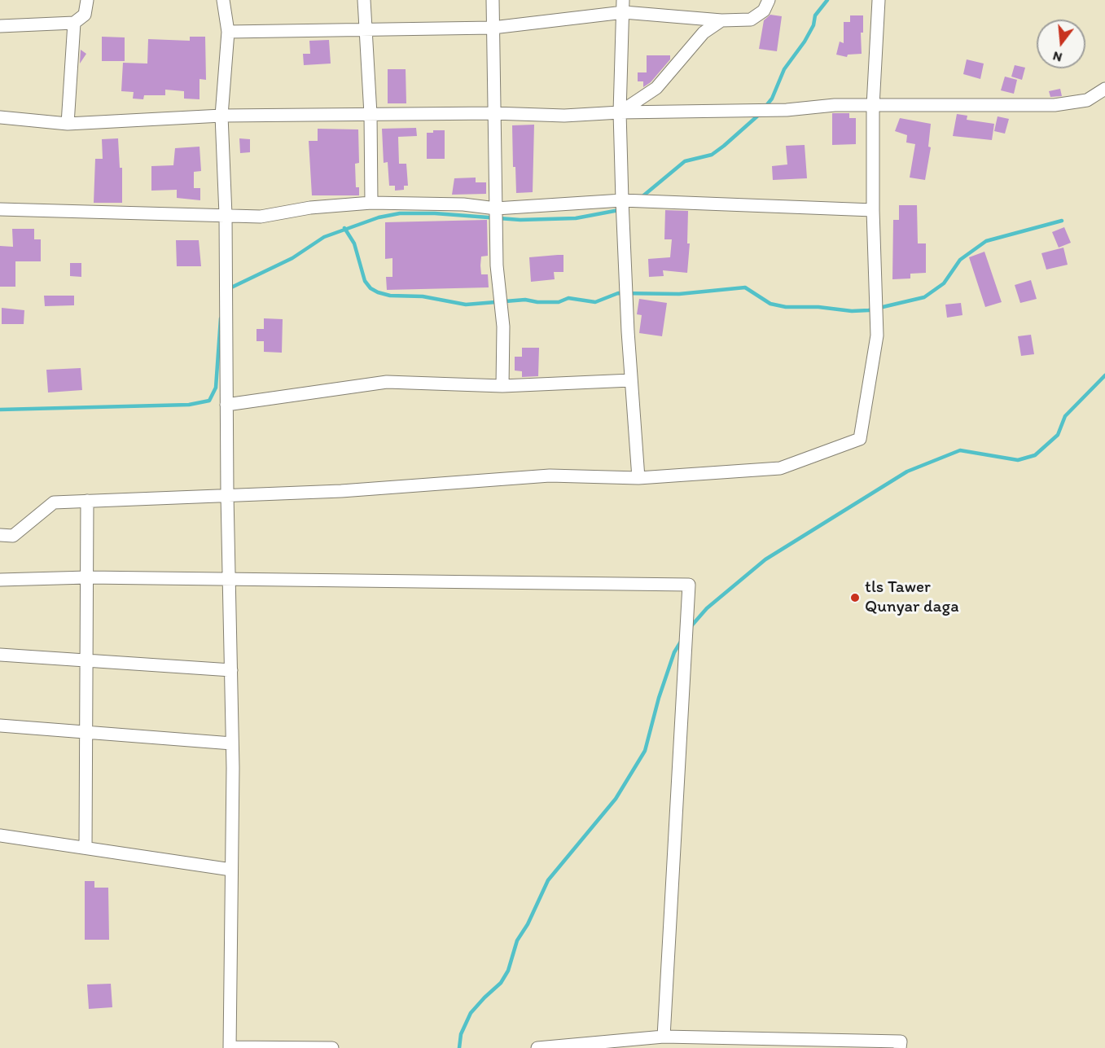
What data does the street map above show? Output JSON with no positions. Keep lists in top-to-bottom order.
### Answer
{
  "places": ["tls Tawer Qunyar daga"],
  "north": "bottom"
}
